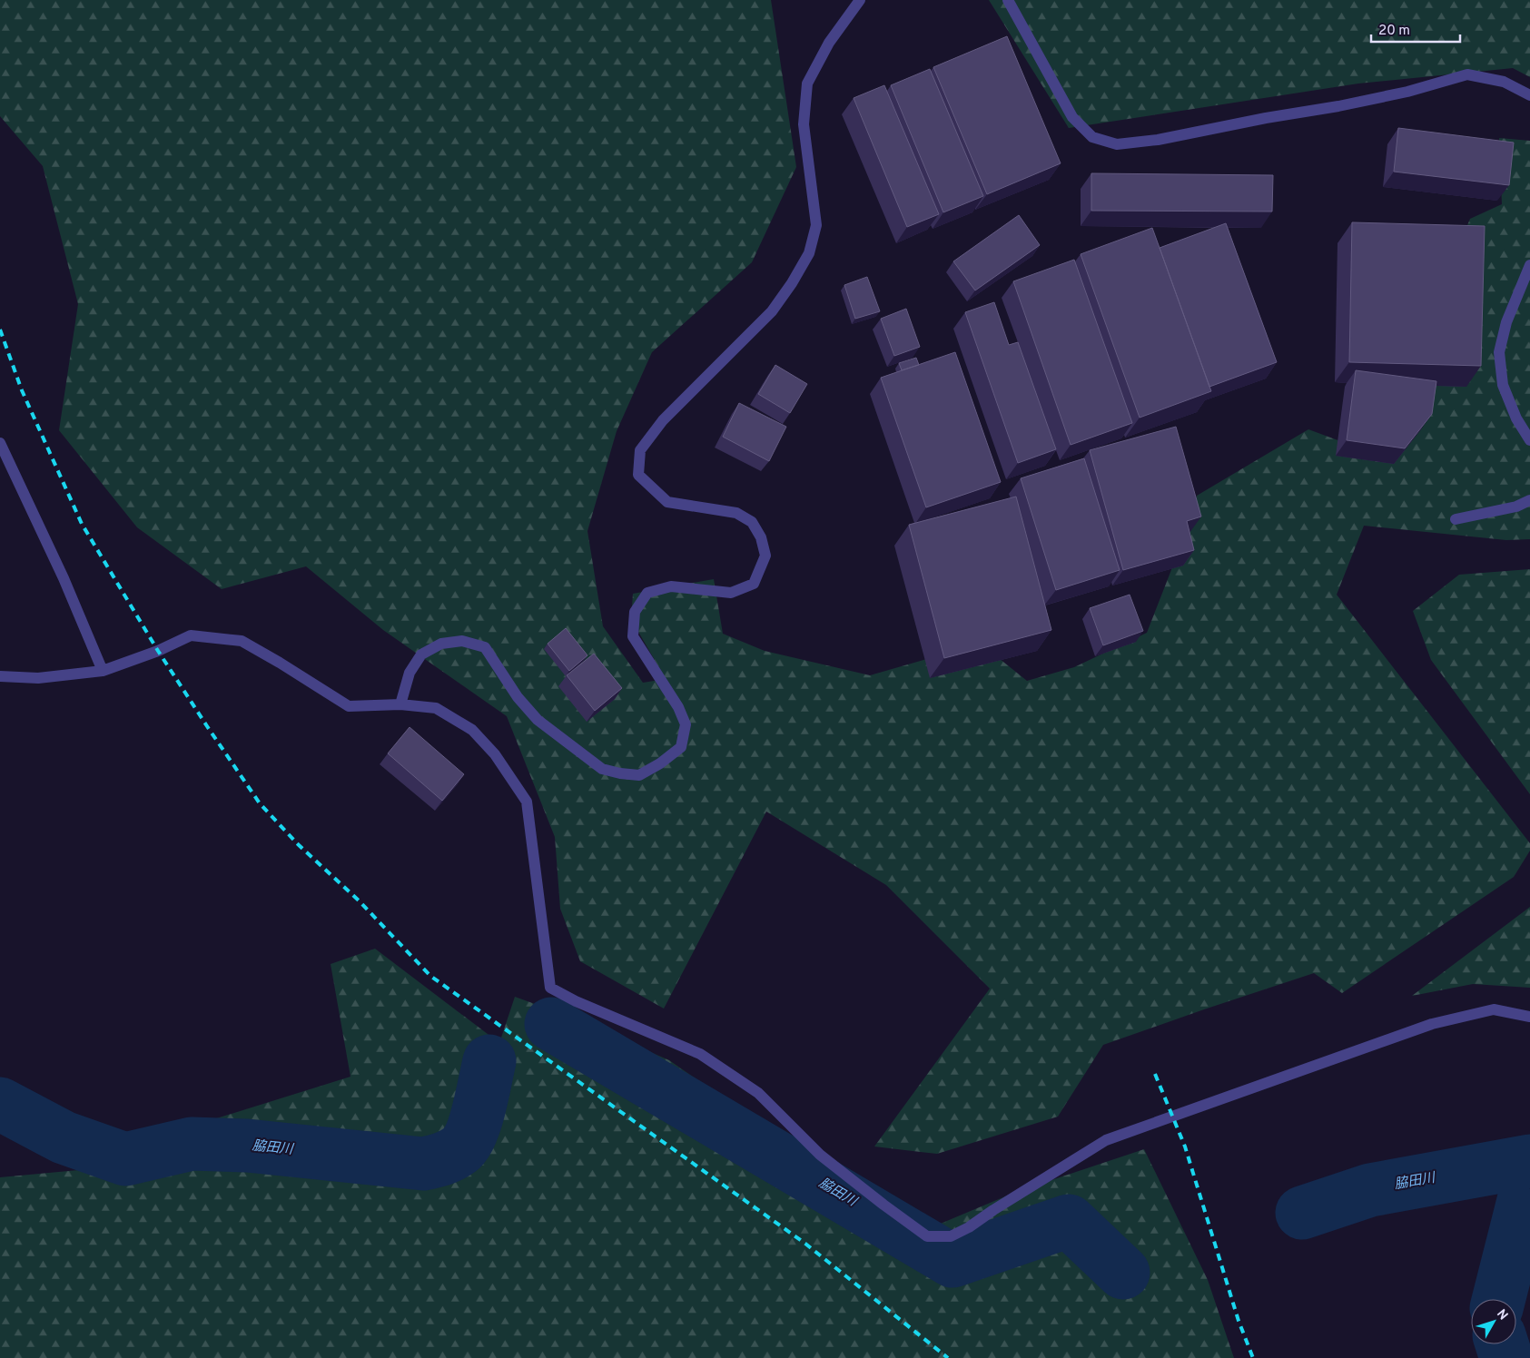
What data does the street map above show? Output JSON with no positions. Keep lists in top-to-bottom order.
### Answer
{
  "water": ["脇田川"],
  "scale_bar": "20 m",
  "north": "top right"
}
